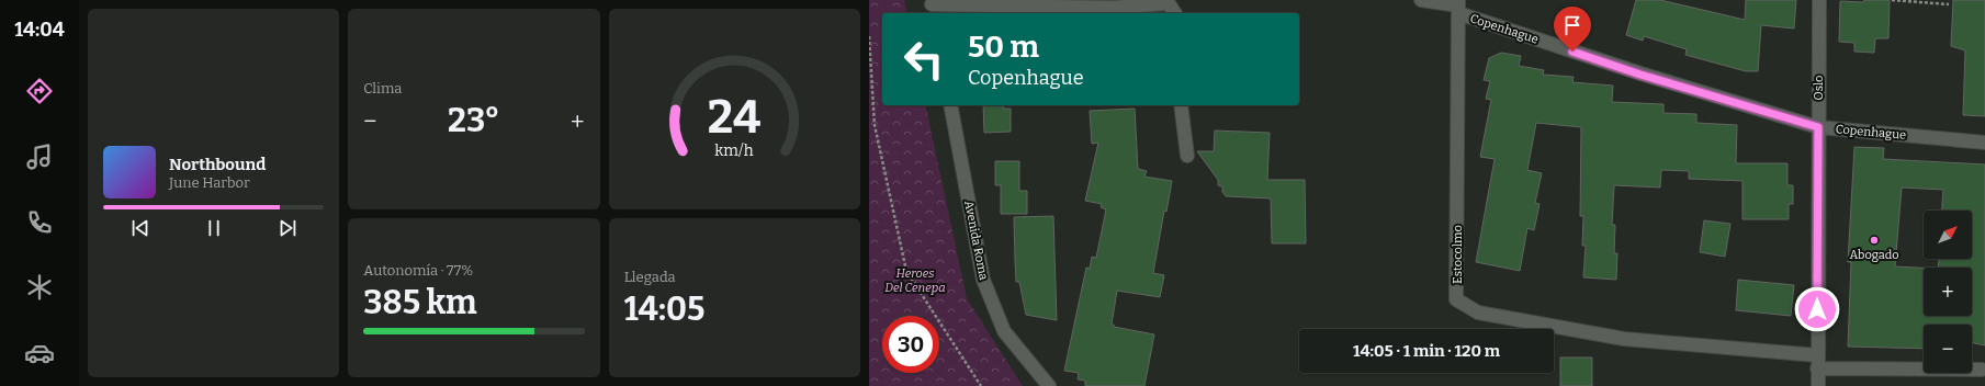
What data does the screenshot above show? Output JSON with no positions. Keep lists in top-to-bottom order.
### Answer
{
  "streets": {
    "street": [
      "Copenhague",
      "Oslo",
      "Avenida Roma",
      "Estocolmo"
    ]
  },
  "crossings": [
    ["Copenhague", "Oslo"],
    ["Copenhague", "Estocolmo"],
    ["Oslo", "Estocolmo"]
  ],
  "parks": ["Heroes Del Cenepa"],
  "places": ["Abogado"],
  "north": "top right",
  "page": {
    "tabs": "14:04",
    "tile": [
      "Clima",
      ["Autonomía · 77%", "385 km"],
      ["Llegada", "14:05"]
    ],
    "turn": ["50 m", "Copenhague"],
    "heat": ["−", "23°", "+"],
    "song": ["Northbound", "June Harbor"],
    "map_buttons": ["+", "−"],
    "limit": "30",
    "trip": "14:05 · 1 min · 120 m",
    "gauge": ["24", "km/h"]
  }
}
